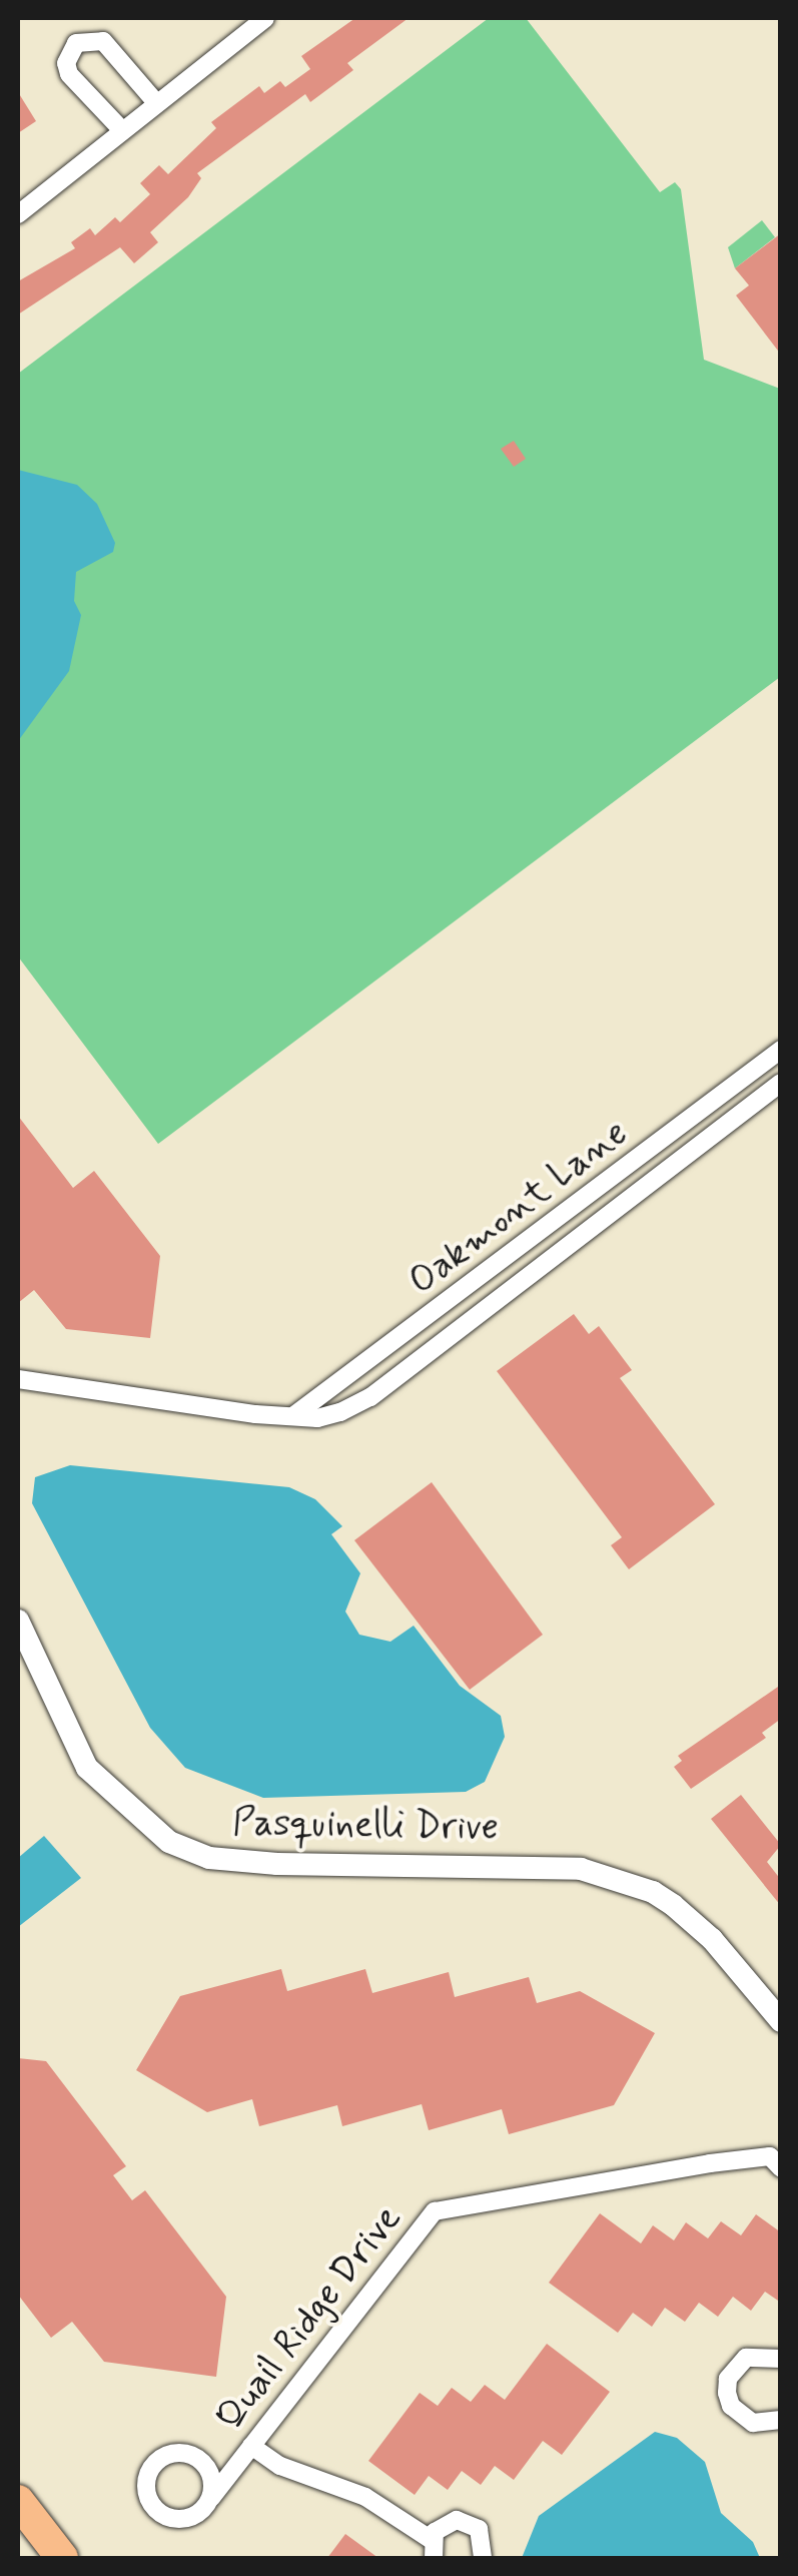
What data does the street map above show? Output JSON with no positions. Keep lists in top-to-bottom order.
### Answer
{
  "streets": {
    "street": ["Oakmont Lane", "Pasquinelli Drive", "Quail Ridge Drive"]
  }
}
